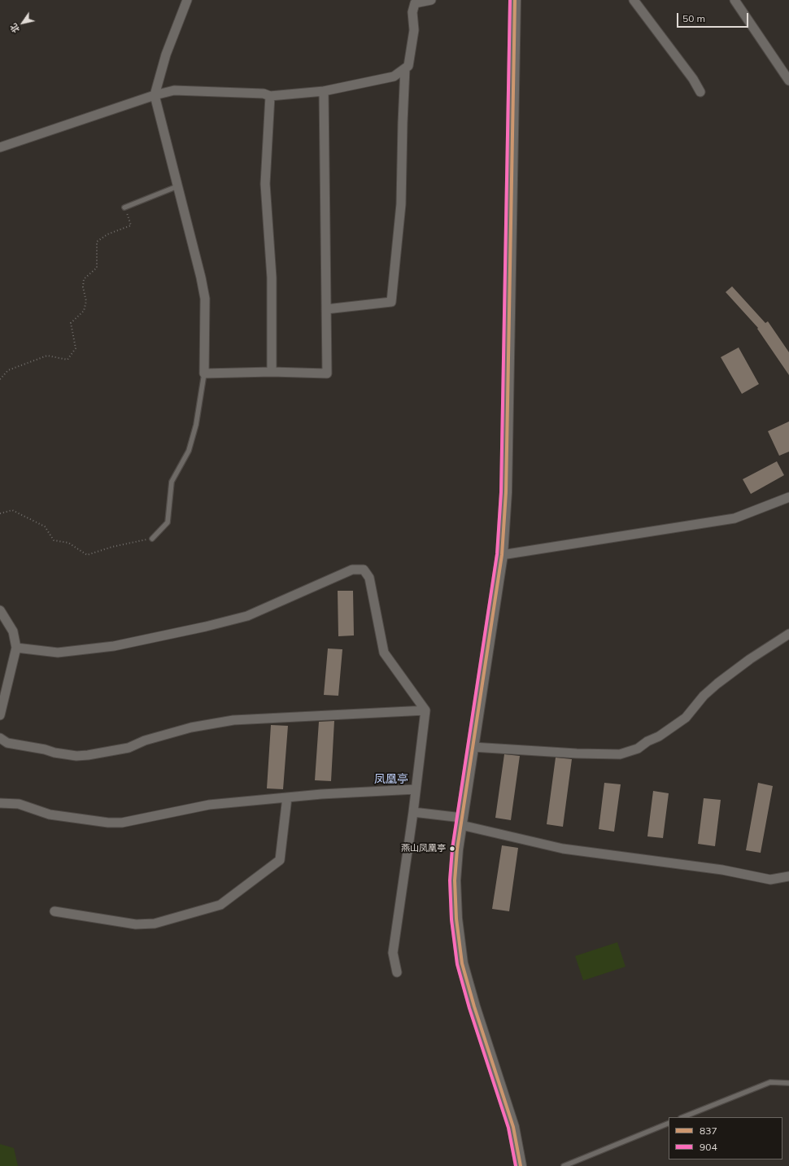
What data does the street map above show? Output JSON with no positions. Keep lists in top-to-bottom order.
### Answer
{
  "districts": ["凤凰亭"],
  "places": ["燕山凤凰亭"],
  "lines": ["transit line 837", "transit line 904"],
  "legend": ["837", "904"],
  "scale_bar": "50 m",
  "north": "bottom left"
}
